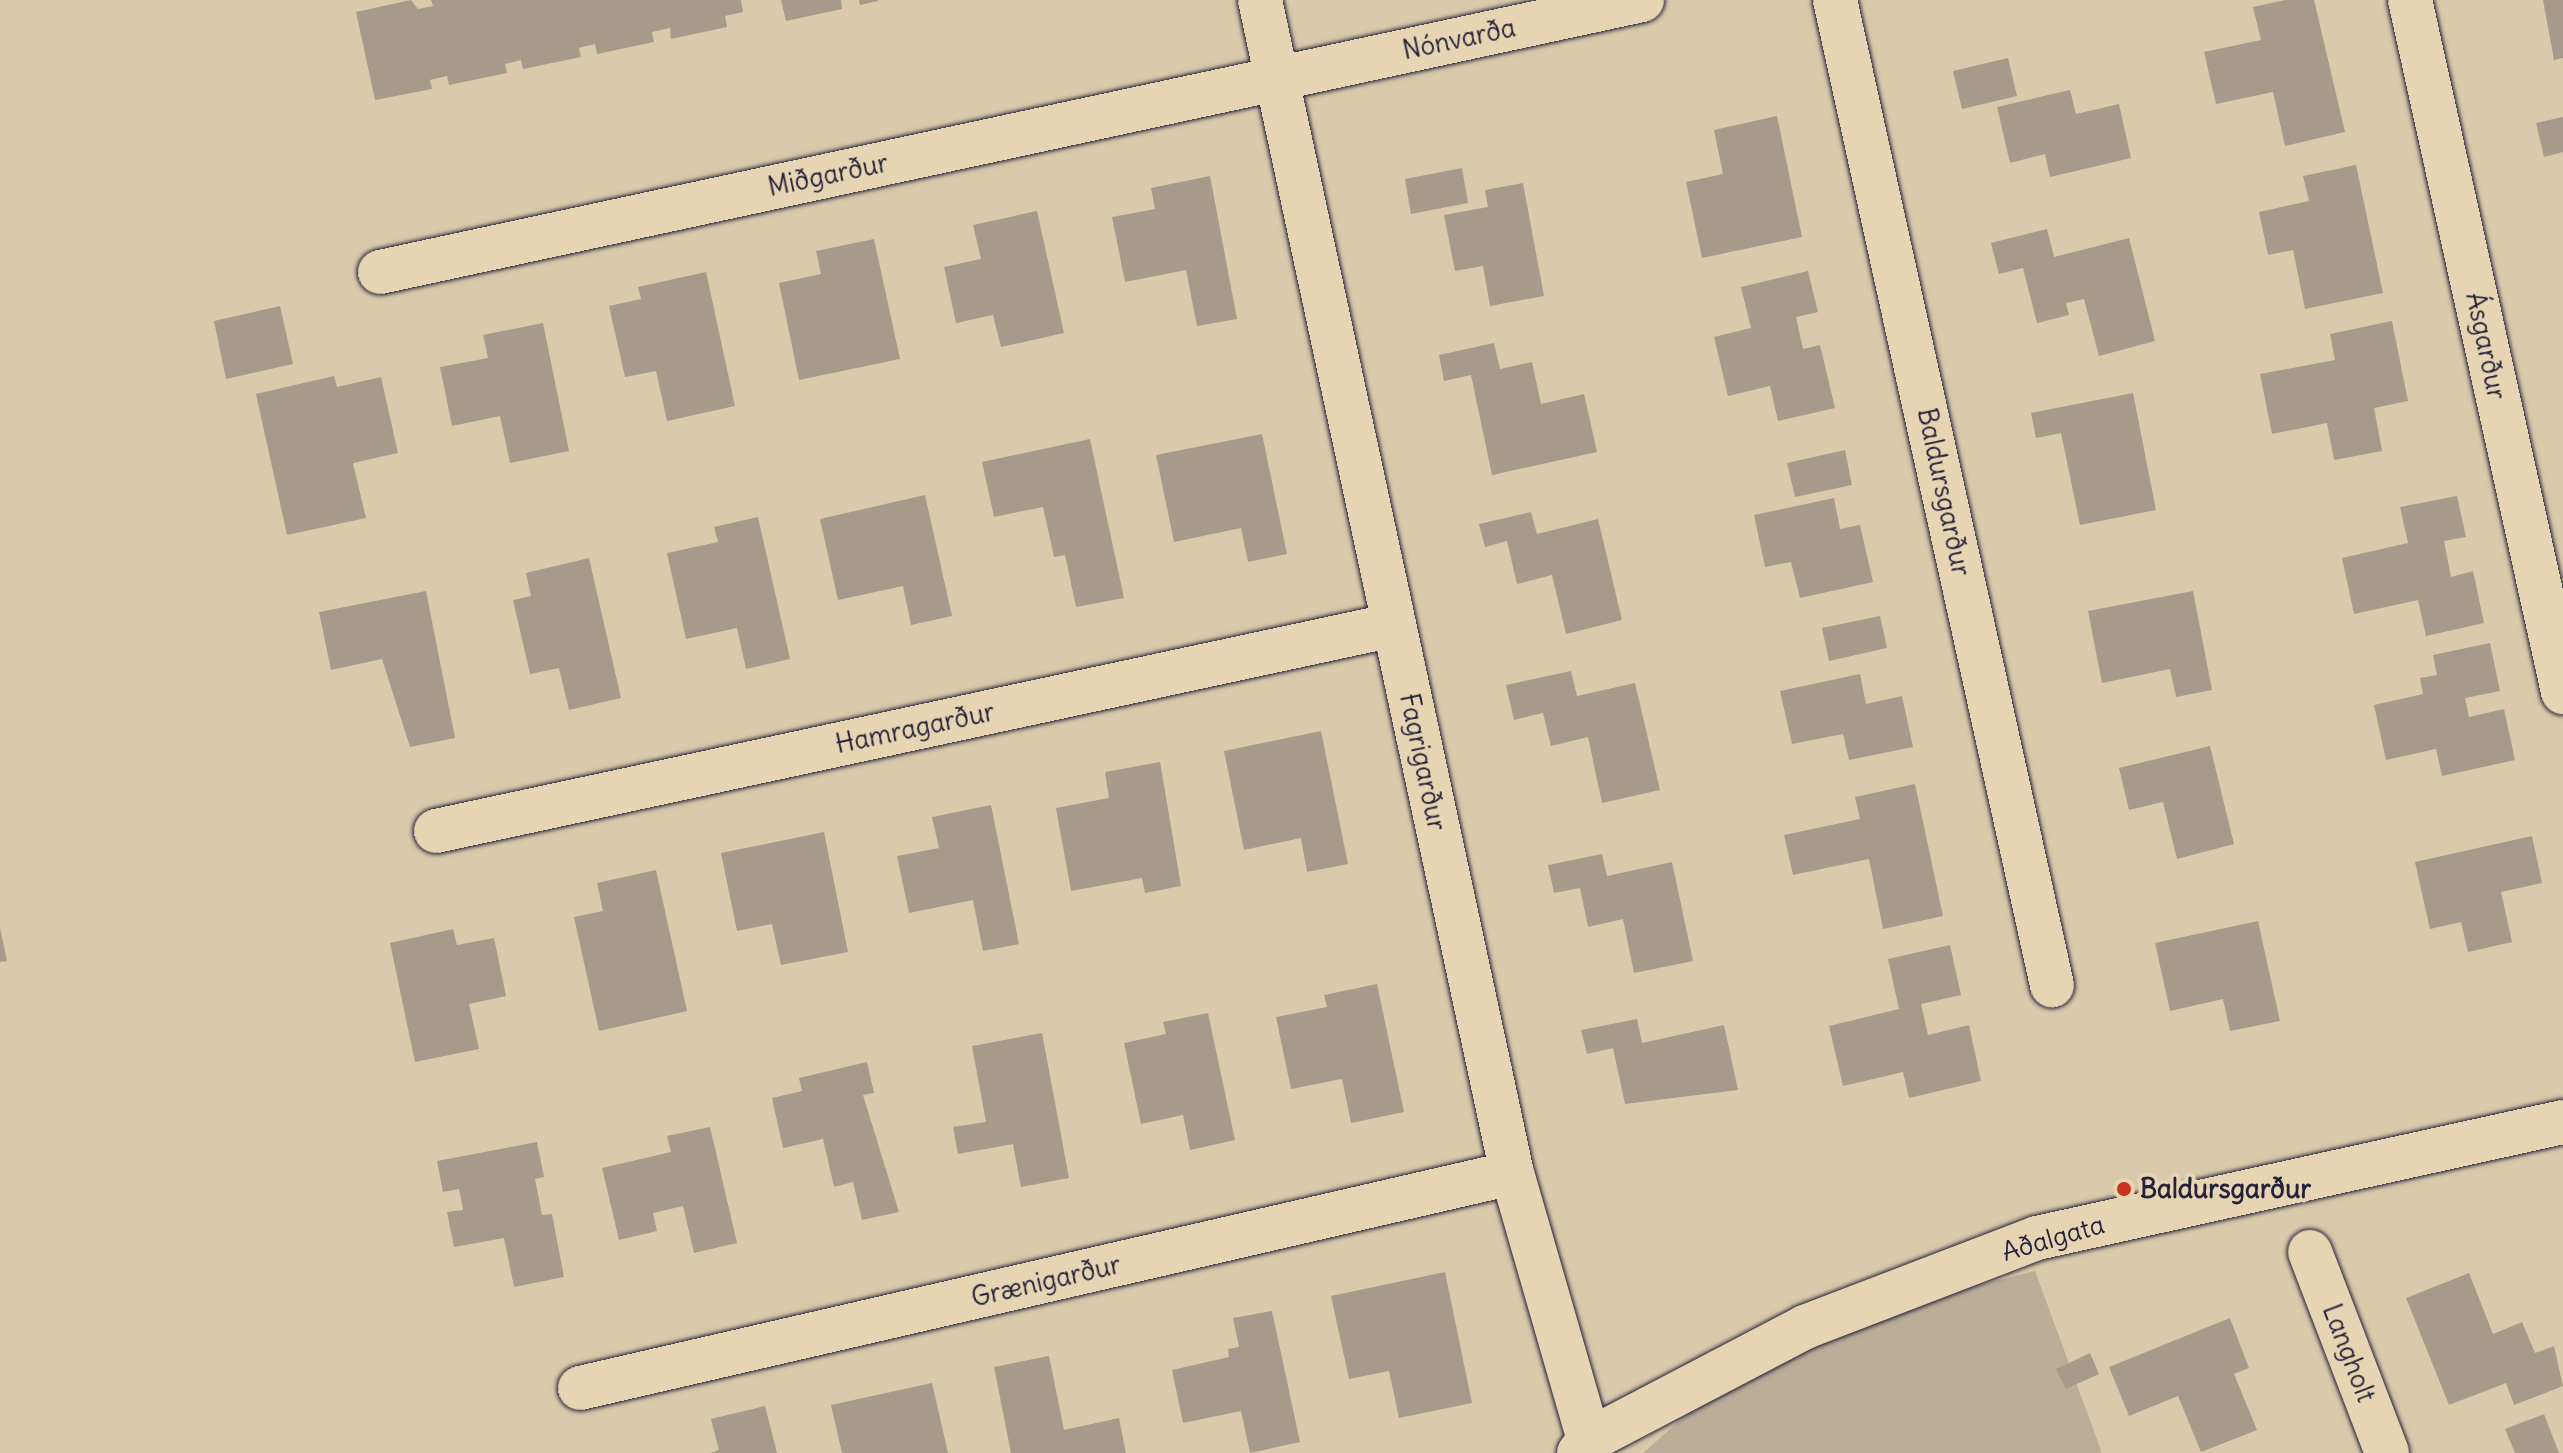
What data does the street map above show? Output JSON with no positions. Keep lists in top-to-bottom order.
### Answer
{
  "streets": {
    "street": [
      "Nónvarða",
      "Miðgarður",
      "Ásgarður",
      "Baldursgarður",
      "Hamragarður",
      "Fagrigarður",
      "Aðalgata",
      "Grænigarður",
      "Langholt"
    ]
  },
  "crossings": [
    ["Nónvarða", "Miðgarður"],
    ["Nónvarða", "Fagrigarður"],
    ["Miðgarður", "Fagrigarður"],
    ["Hamragarður", "Fagrigarður"],
    ["Fagrigarður", "Aðalgata"],
    ["Fagrigarður", "Grænigarður"]
  ],
  "places": ["Baldursgarður"]
}
